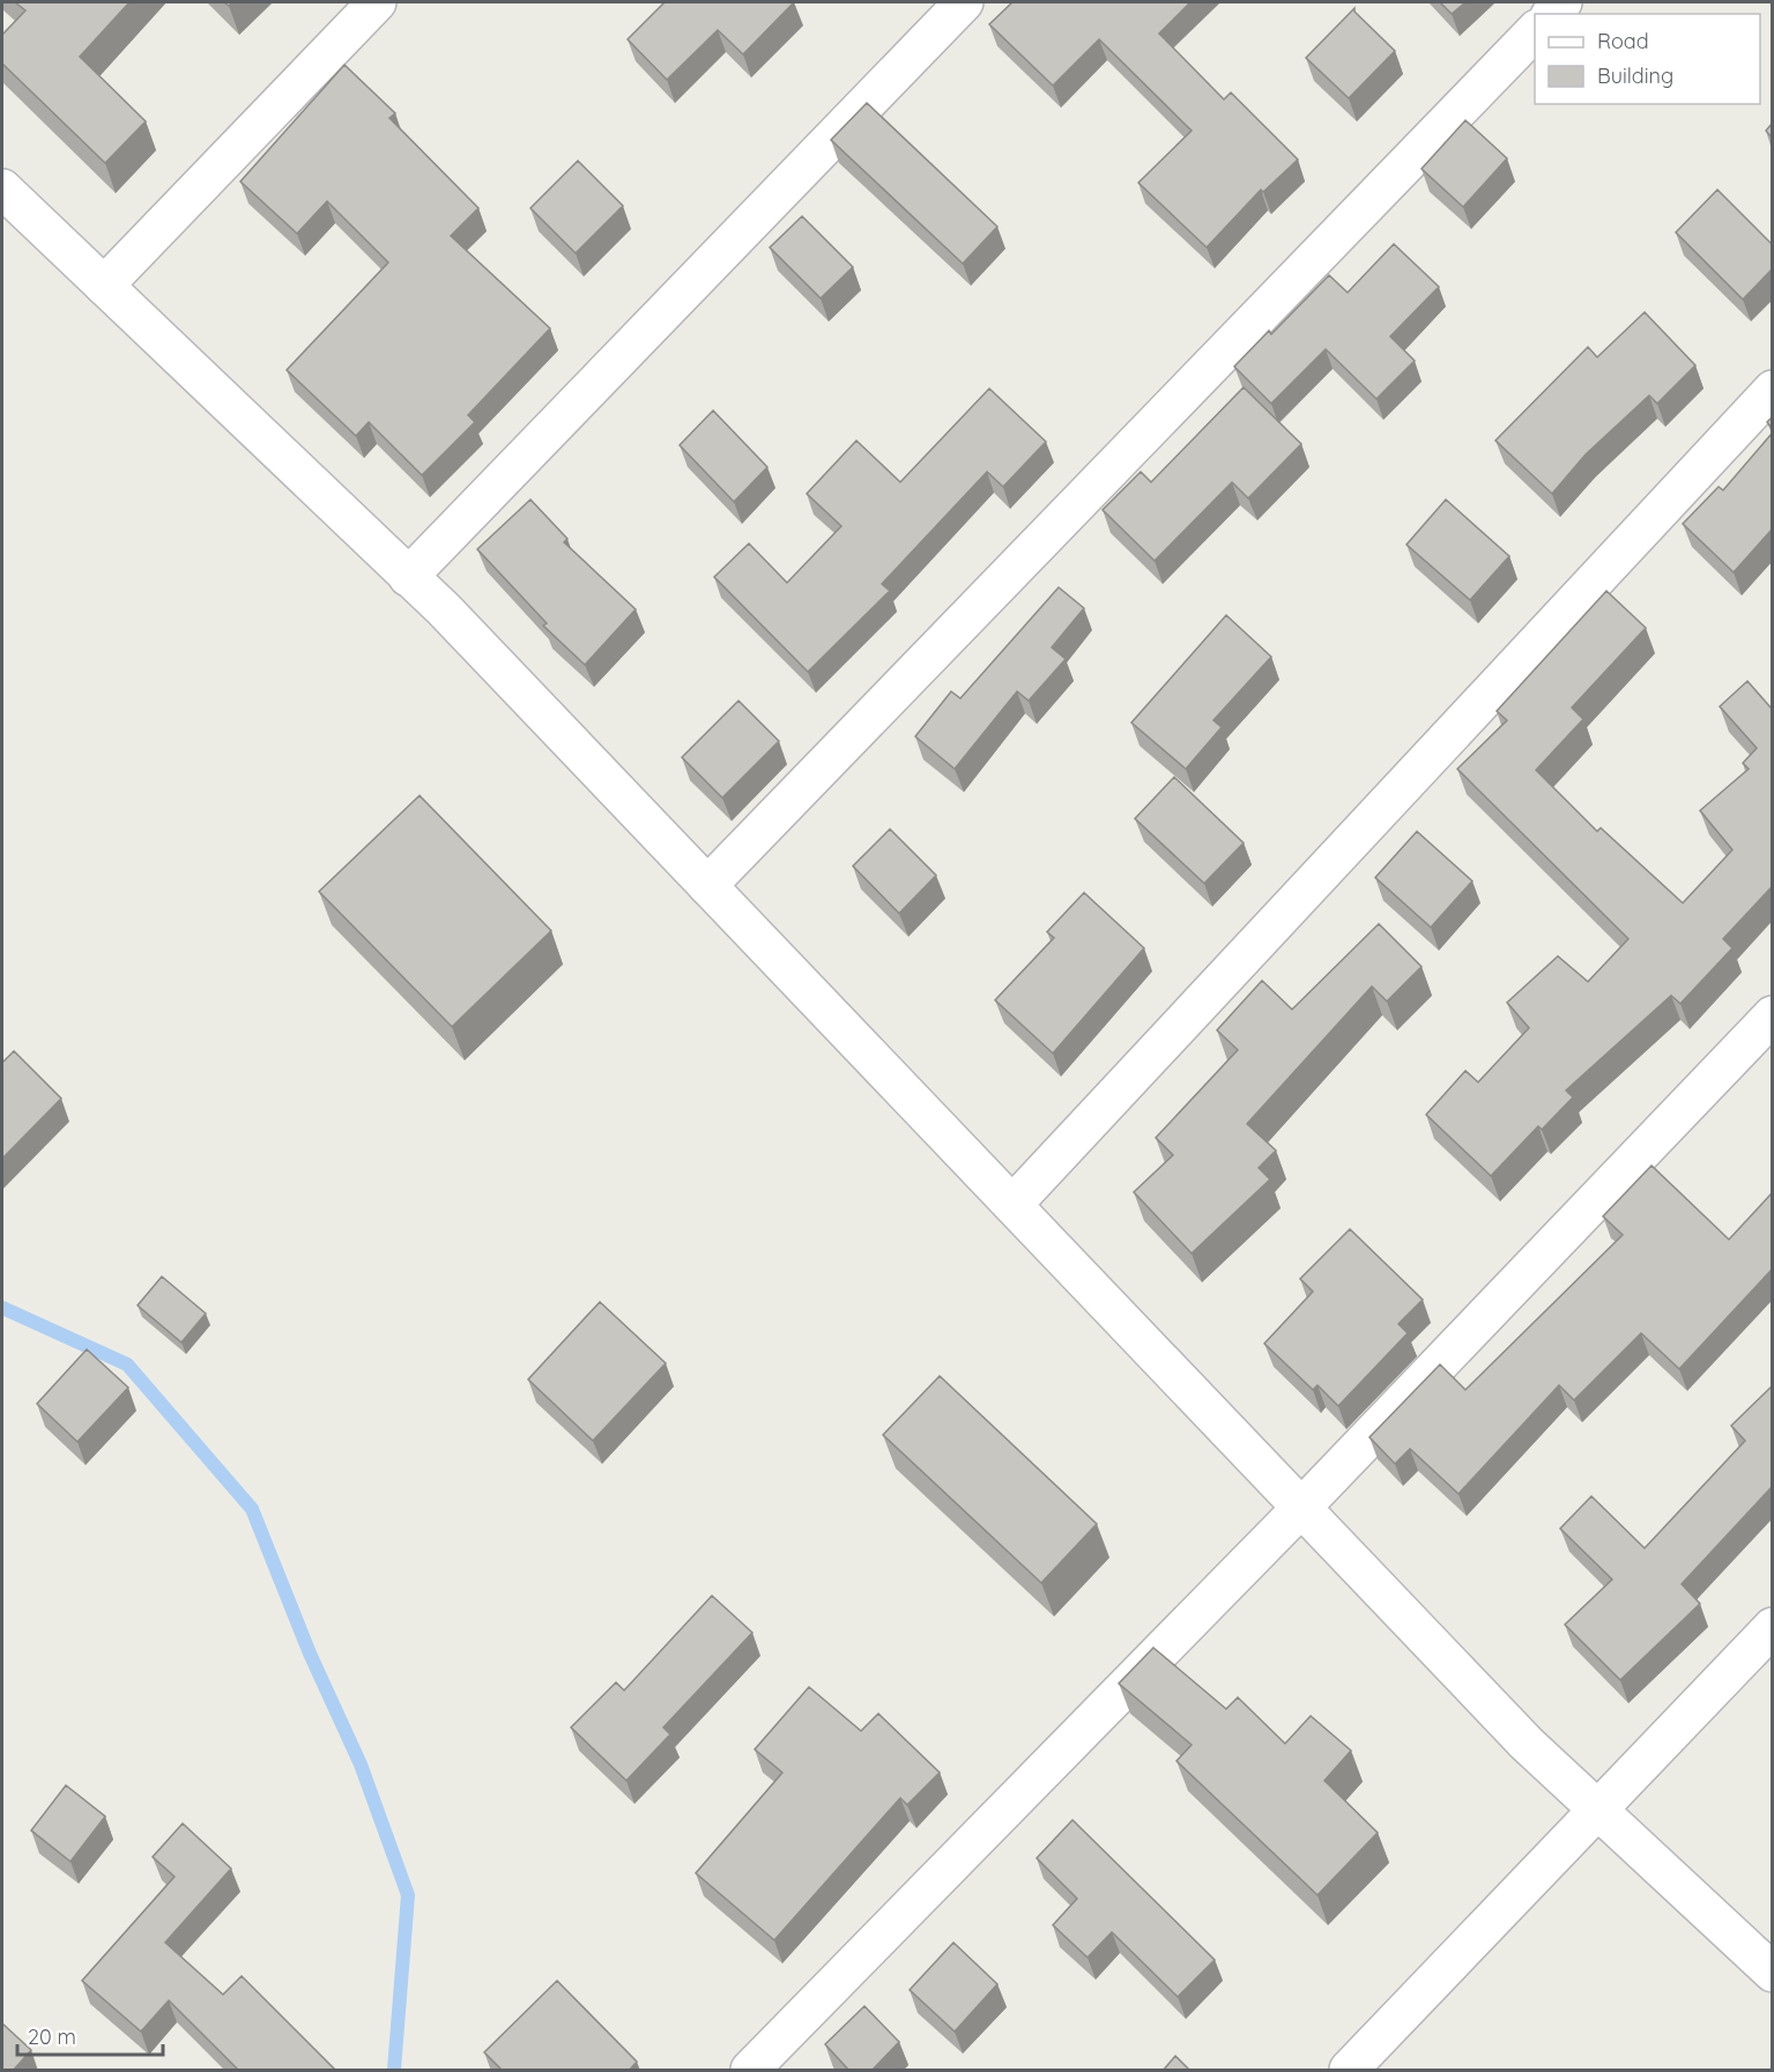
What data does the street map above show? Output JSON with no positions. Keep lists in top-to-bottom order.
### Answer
{
  "legend": ["Road", "Building"],
  "scale_bar": "20 m"
}
